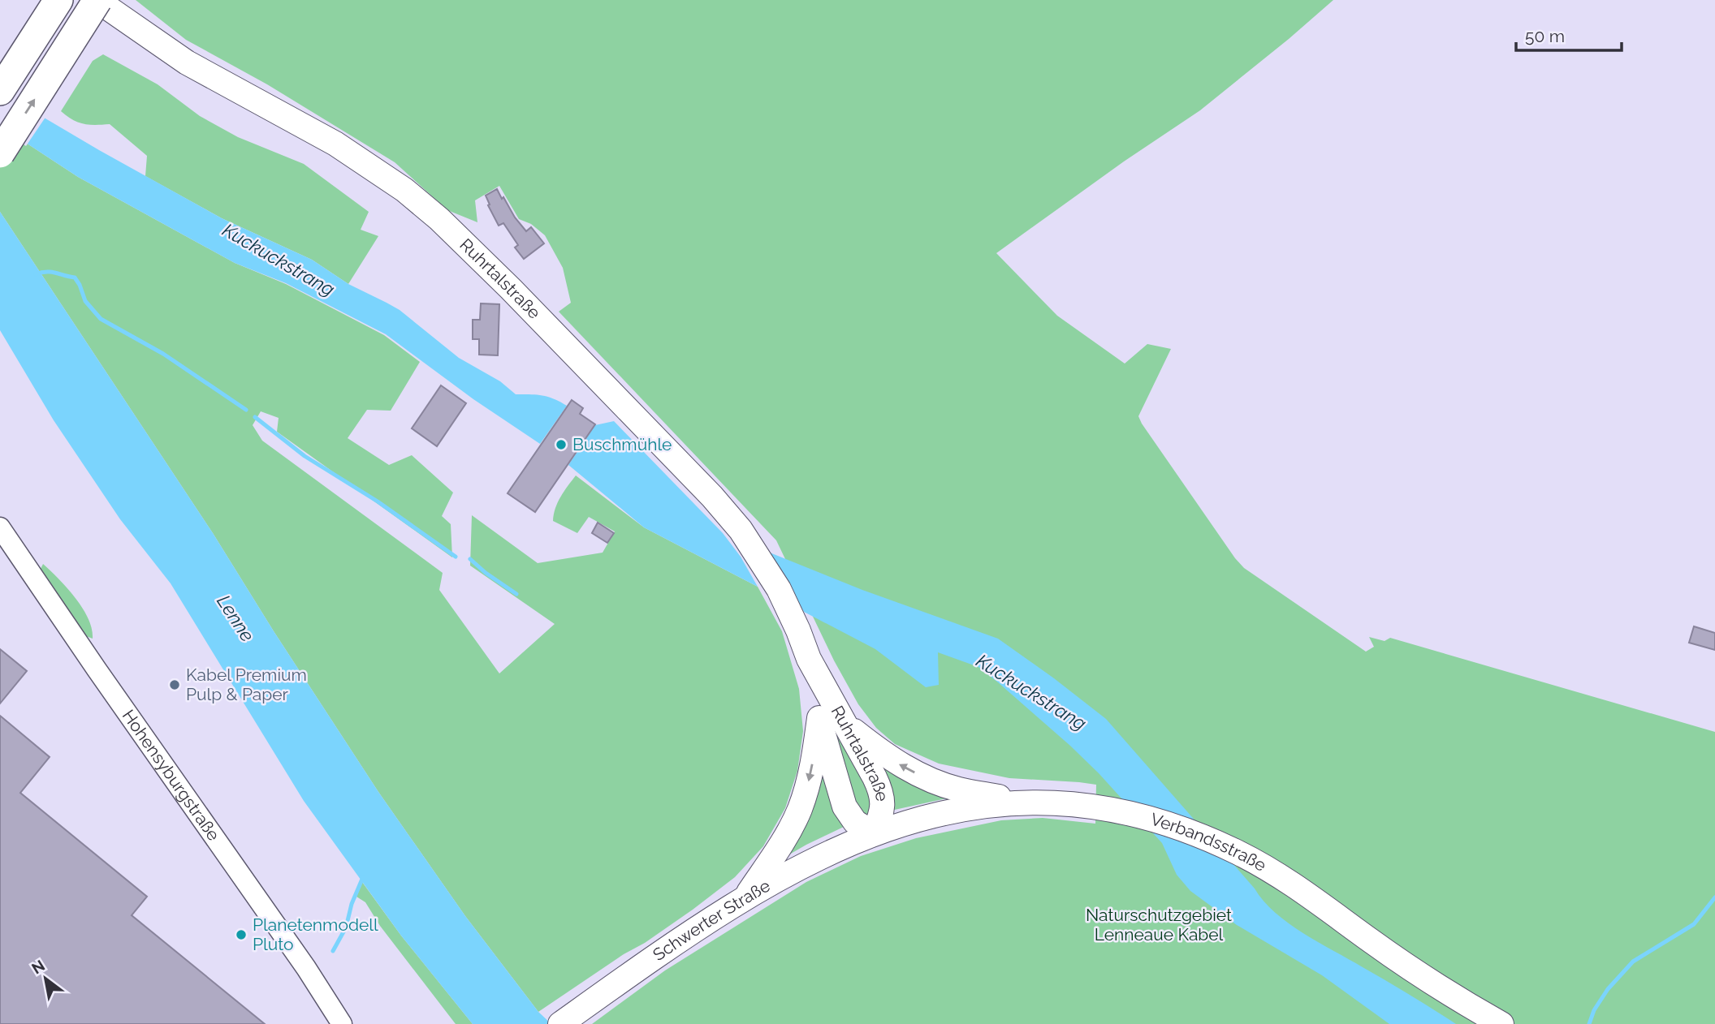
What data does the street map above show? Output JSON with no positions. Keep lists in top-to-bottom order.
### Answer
{
  "streets": {
    "main road": ["Ruhrtalstraße", "Verbandsstraße", "Schwerter Straße"],
    "street": ["Hohensyburgstraße"]
  },
  "crossings": [
    ["Ruhrtalstraße", "Verbandsstraße"],
    ["Ruhrtalstraße", "Schwerter Straße"],
    ["Verbandsstraße", "Schwerter Straße"]
  ],
  "water": ["Kuckuckstrang", "Lenne"],
  "parks": ["Naturschutzgebiet Lenneaue Kabel"],
  "places": ["Buschmühle", "Kabel Premium Pulp & Paper", "Planetenmodell Pluto"],
  "scale_bar": "50 m",
  "north": "top left"
}
